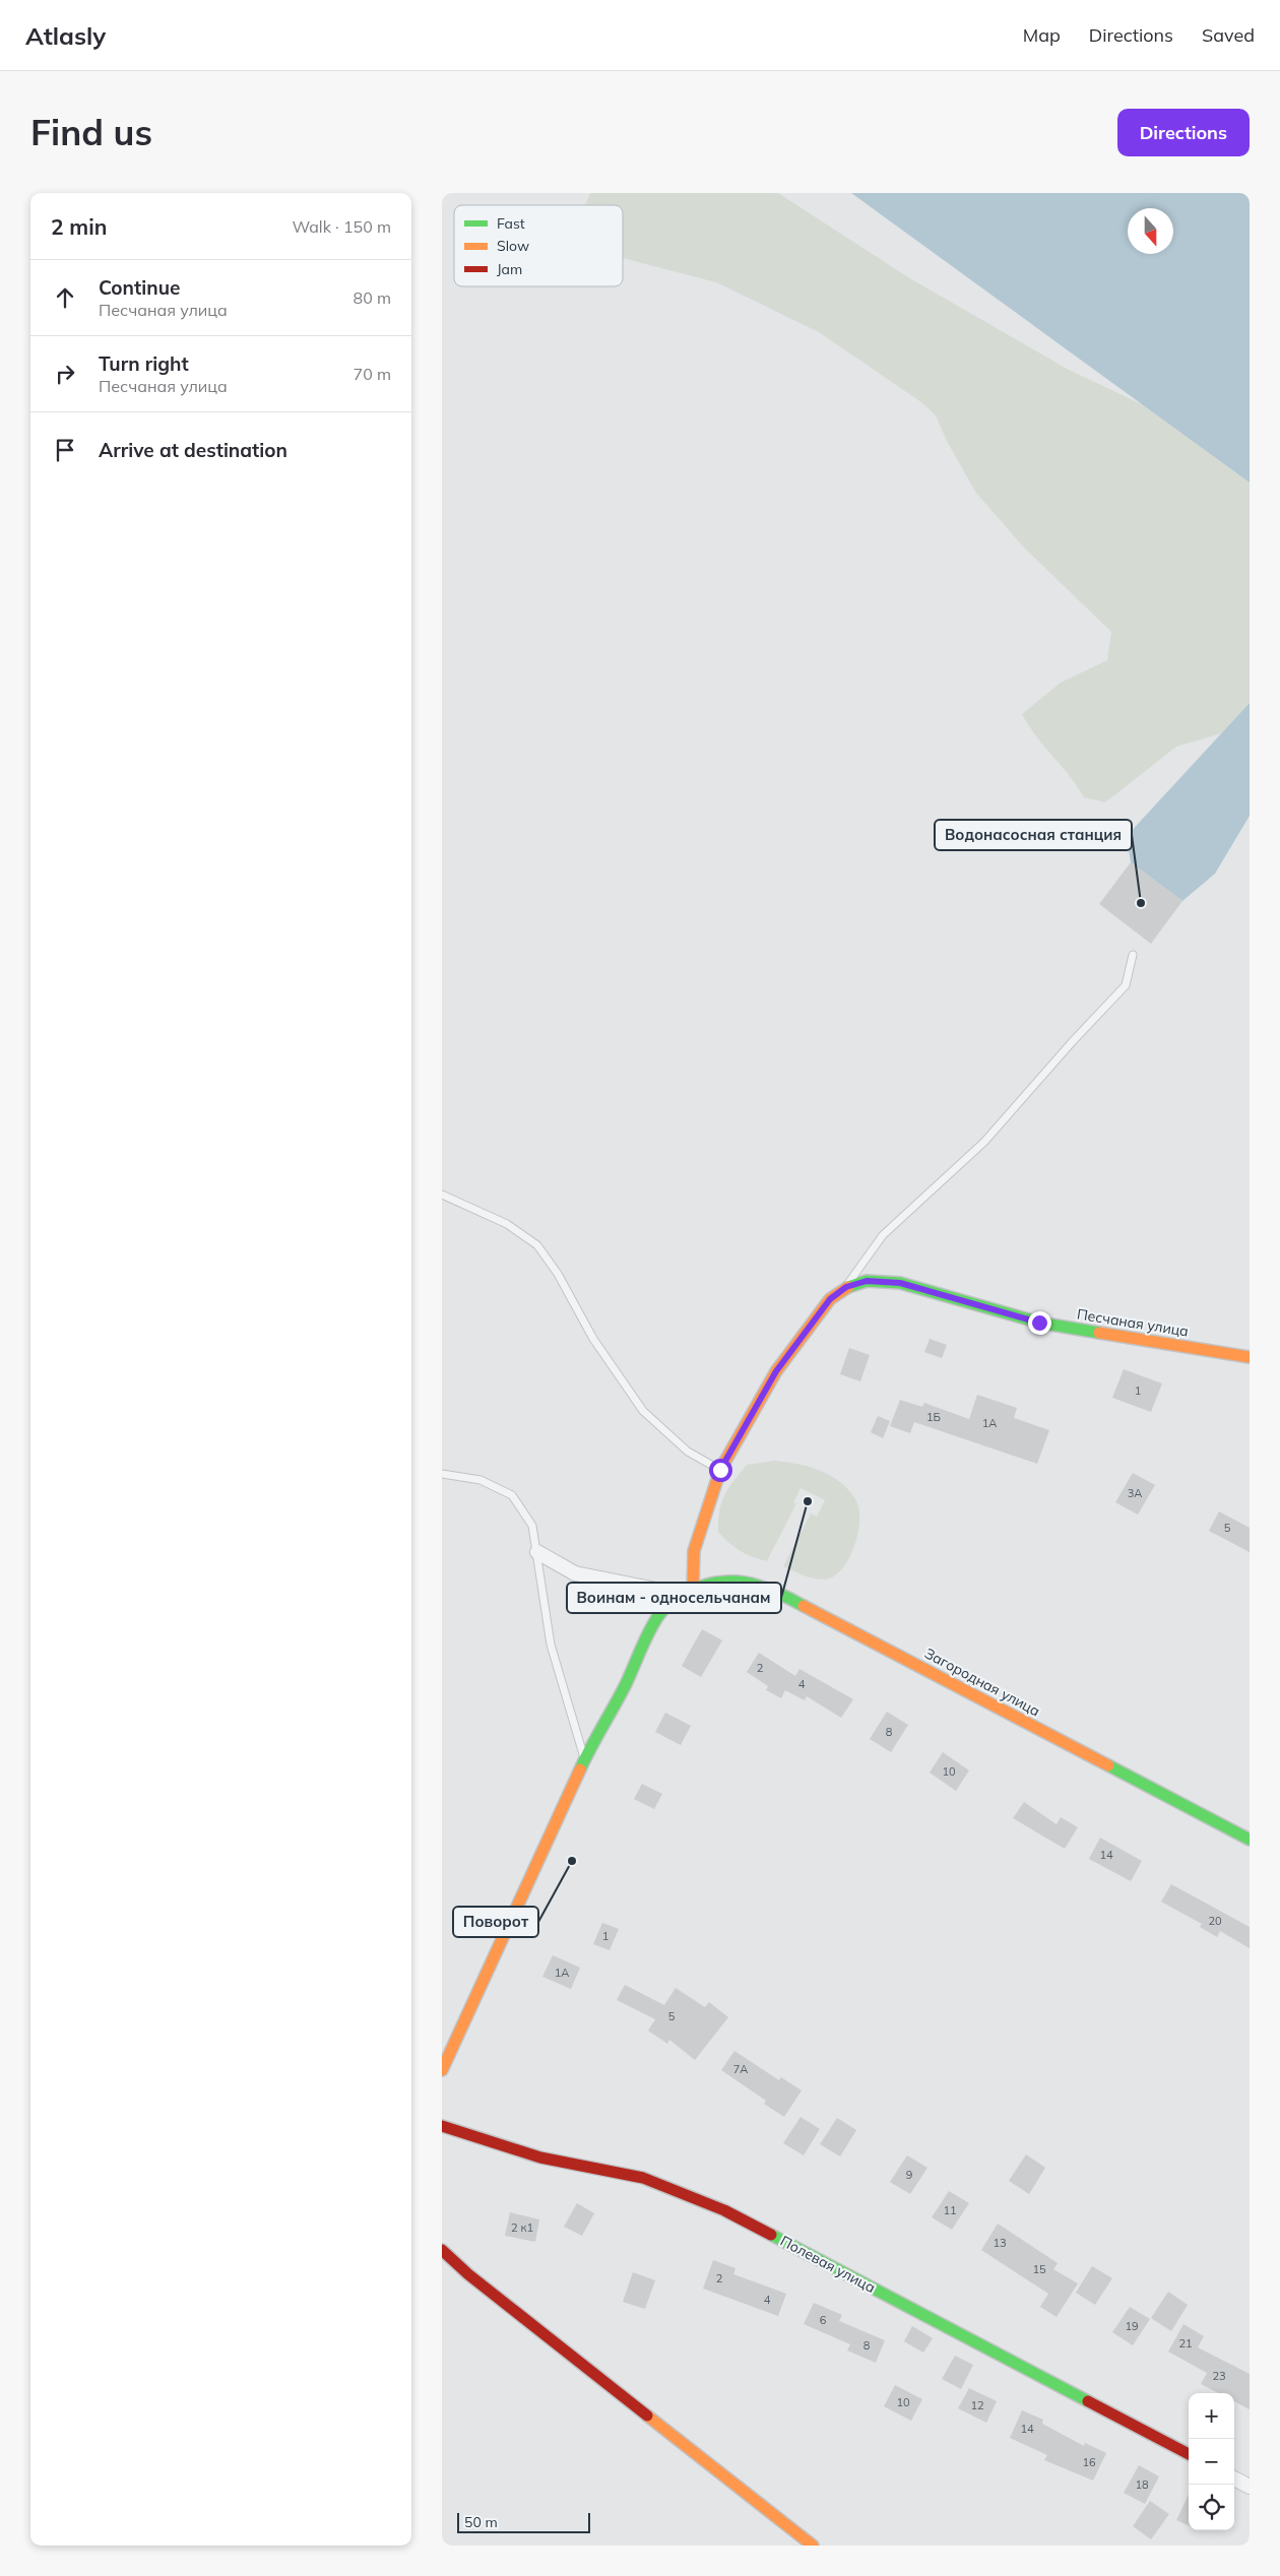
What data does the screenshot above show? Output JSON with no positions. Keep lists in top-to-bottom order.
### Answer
{
  "streets": {
    "street": ["Песчаная улица", "Загородная улица", "Полевая улица"]
  },
  "crossings": [
    ["Песчаная улица", "Загородная улица"]
  ],
  "places": ["Водонасосная станция", "Воинам - односельчанам", "Поворот"],
  "house_numbers": [
    "1",
    "1Б",
    "1А",
    "3А",
    "5",
    "2",
    "4",
    "8",
    "10",
    "14",
    "20",
    "1",
    "1А",
    "5",
    "7А",
    "9",
    "11",
    "2 к1",
    "13",
    "15",
    "2",
    "4",
    "6",
    "19",
    "21",
    "8",
    "23",
    "10",
    "12",
    "14",
    "16",
    "18"
  ],
  "legend": ["Fast", "Slow", "Jam"],
  "scale_bar": "50 m",
  "north": "bottom",
  "page": {
    "header": "Atlasly",
    "nav": ["Map", "Directions", "Saved"],
    "buttons": "Directions",
    "title": "Find us",
    "heading": ["2 min", "Walk · 150 m"],
    "list": [
      ["Continue", "Песчаная улица", "80 m"],
      ["Turn right", "Песчаная улица", "70 m"],
      "Arrive at destination"
    ],
    "map_buttons": ["+", "−"],
    "scale": "50 m"
  }
}
